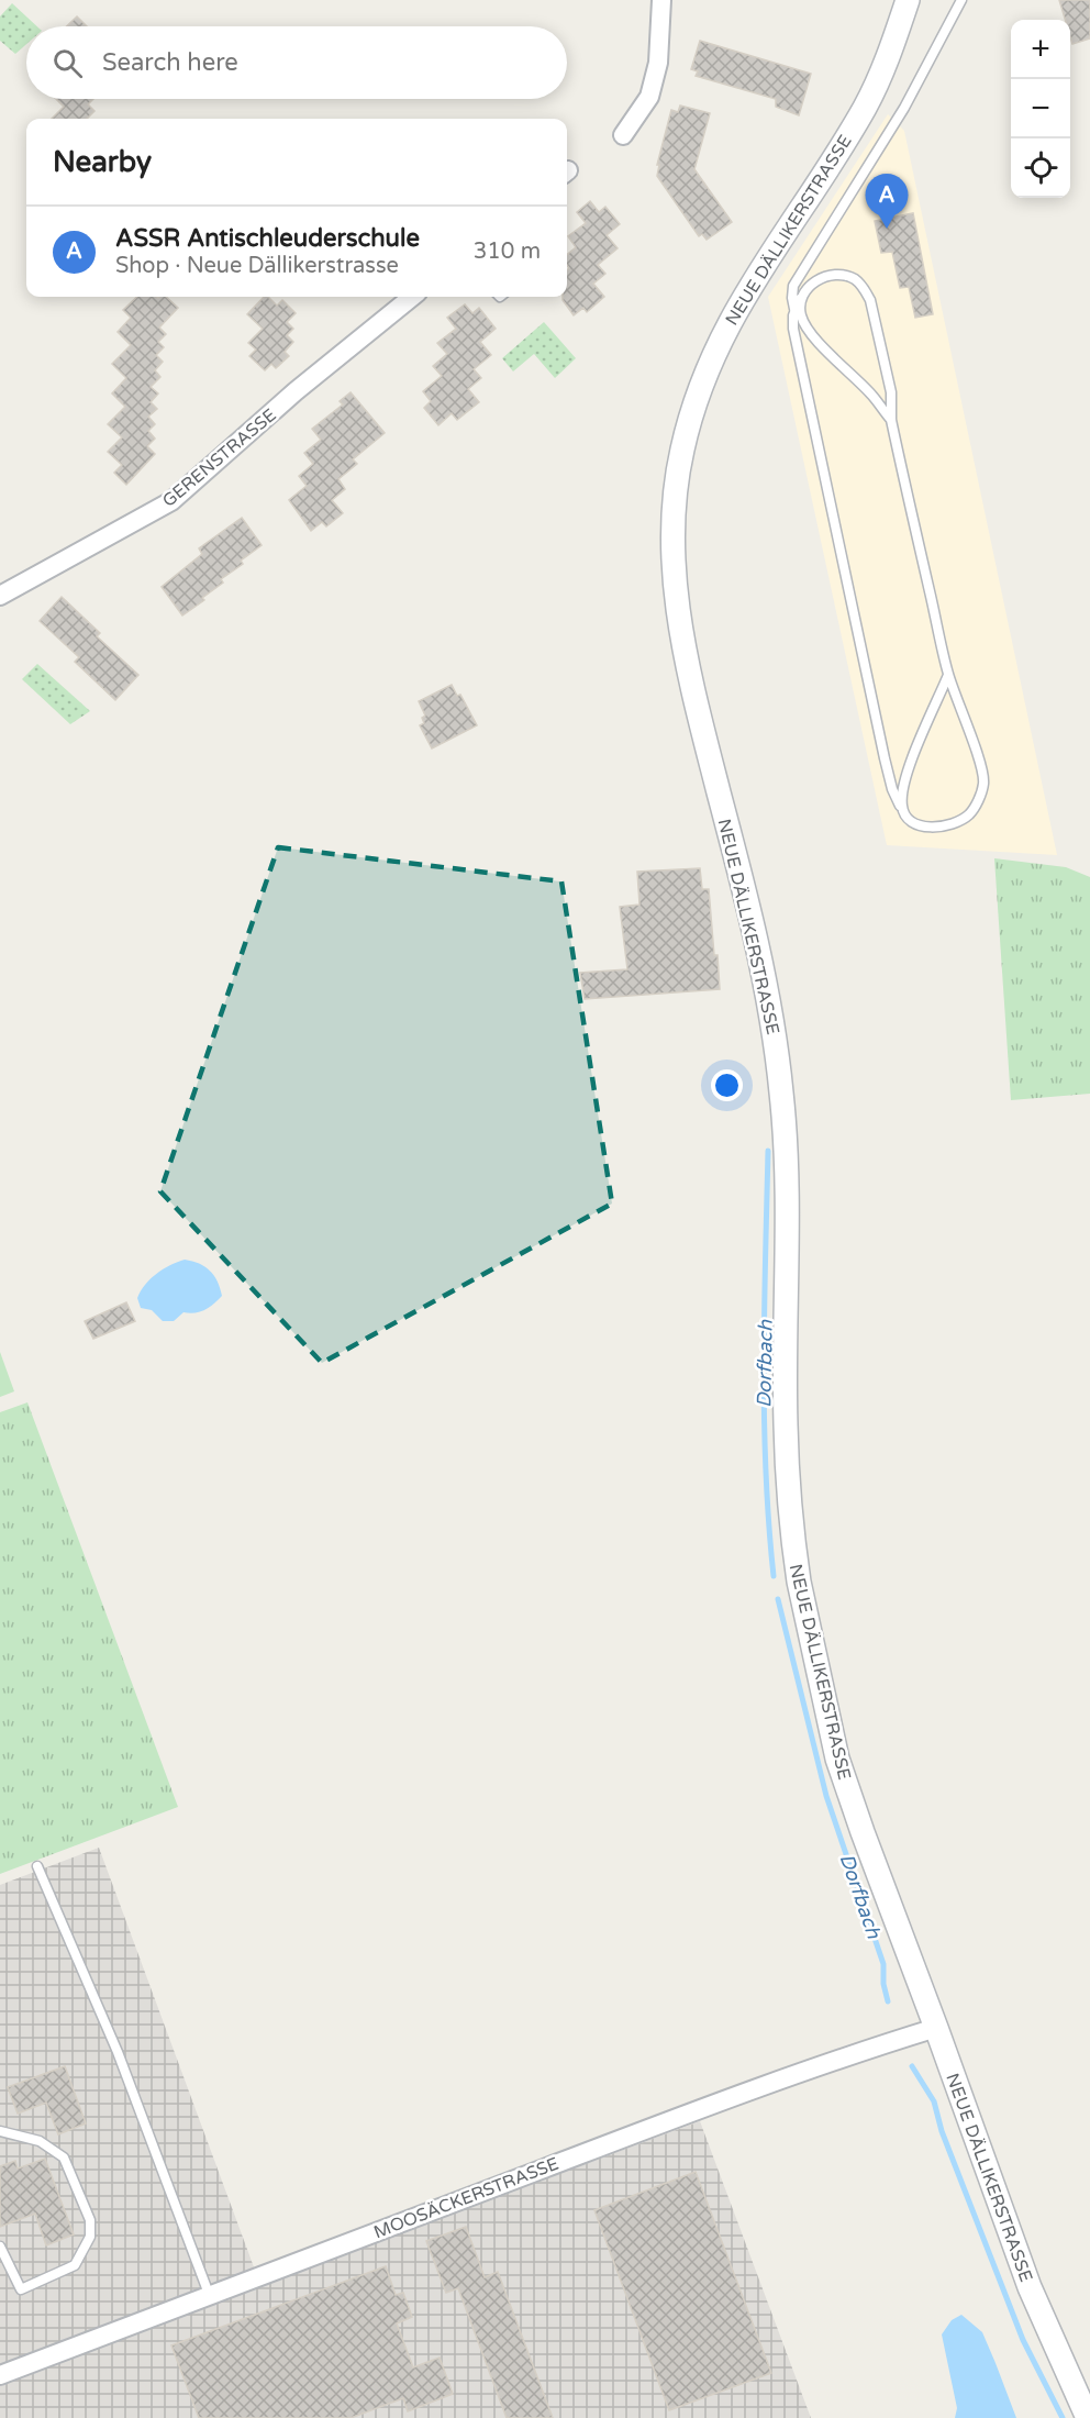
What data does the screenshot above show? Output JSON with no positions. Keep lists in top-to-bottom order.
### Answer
{
  "streets": {
    "street": ["NEUE DÄLLIKERSTRASSE", "GERENSTRASSE", "MOOSÄCKERSTRASSE"]
  },
  "crossings": [
    ["NEUE DÄLLIKERSTRASSE", "MOOSÄCKERSTRASSE"]
  ],
  "water": ["Dorfbach"],
  "page": {
    "map_buttons": ["+", "−"],
    "search": "Search here",
    "heading": "Nearby",
    "pins": "A",
    "list": [
      {
        "mark": "A",
        "name": "ASSR Antischleuderschule",
        "note": "Shop · Neue Dällikerstrasse",
        "value": "310 m"
      }
    ]
  }
}
